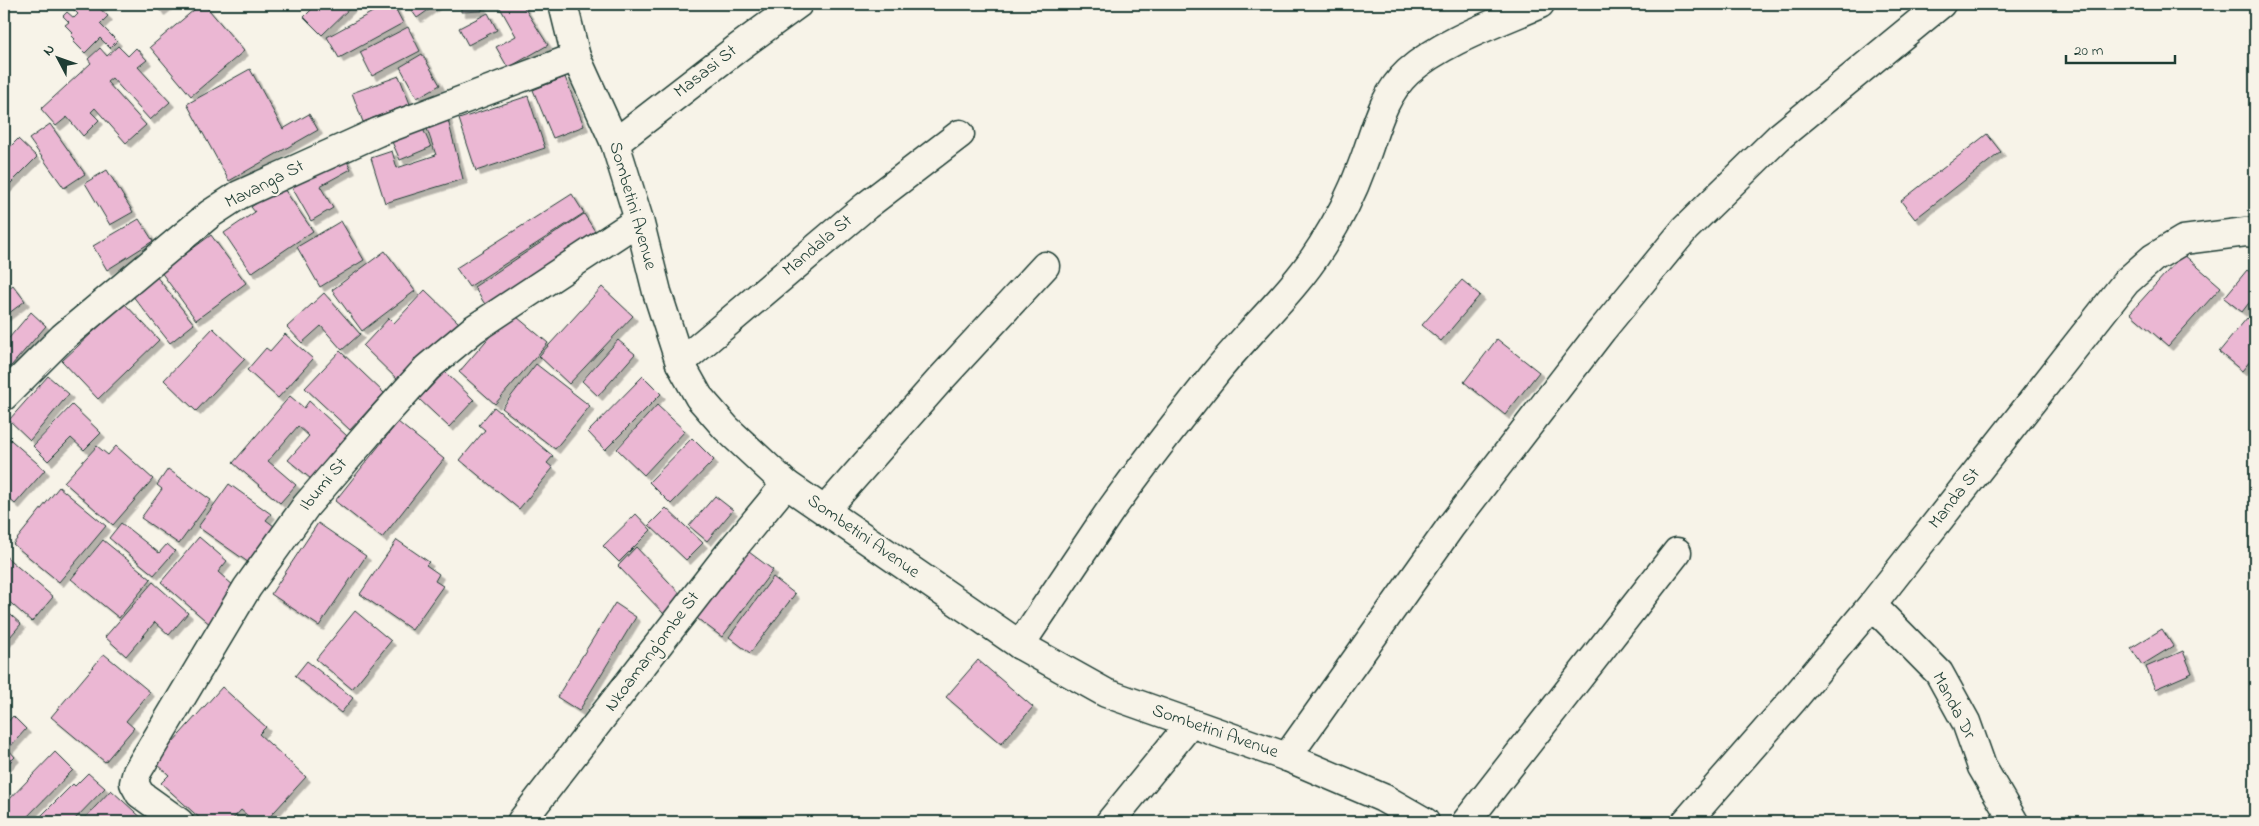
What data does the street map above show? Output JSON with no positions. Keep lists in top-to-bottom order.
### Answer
{
  "streets": {
    "street": [
      "Masasi St",
      "Mavanga St",
      "Sombetini Avenue",
      "Mandala St",
      "Ibumi St",
      "Manda St",
      "Nkoamang'ombe St",
      "Manda Dr"
    ]
  },
  "crossings": [
    ["Masasi St", "Sombetini Avenue"],
    ["Mavanga St", "Sombetini Avenue"],
    ["Sombetini Avenue", "Mandala St"],
    ["Sombetini Avenue", "Ibumi St"],
    ["Sombetini Avenue", "Nkoamang'ombe St"],
    ["Manda St", "Manda Dr"]
  ],
  "scale_bar": "20 m",
  "north": "top left"
}
